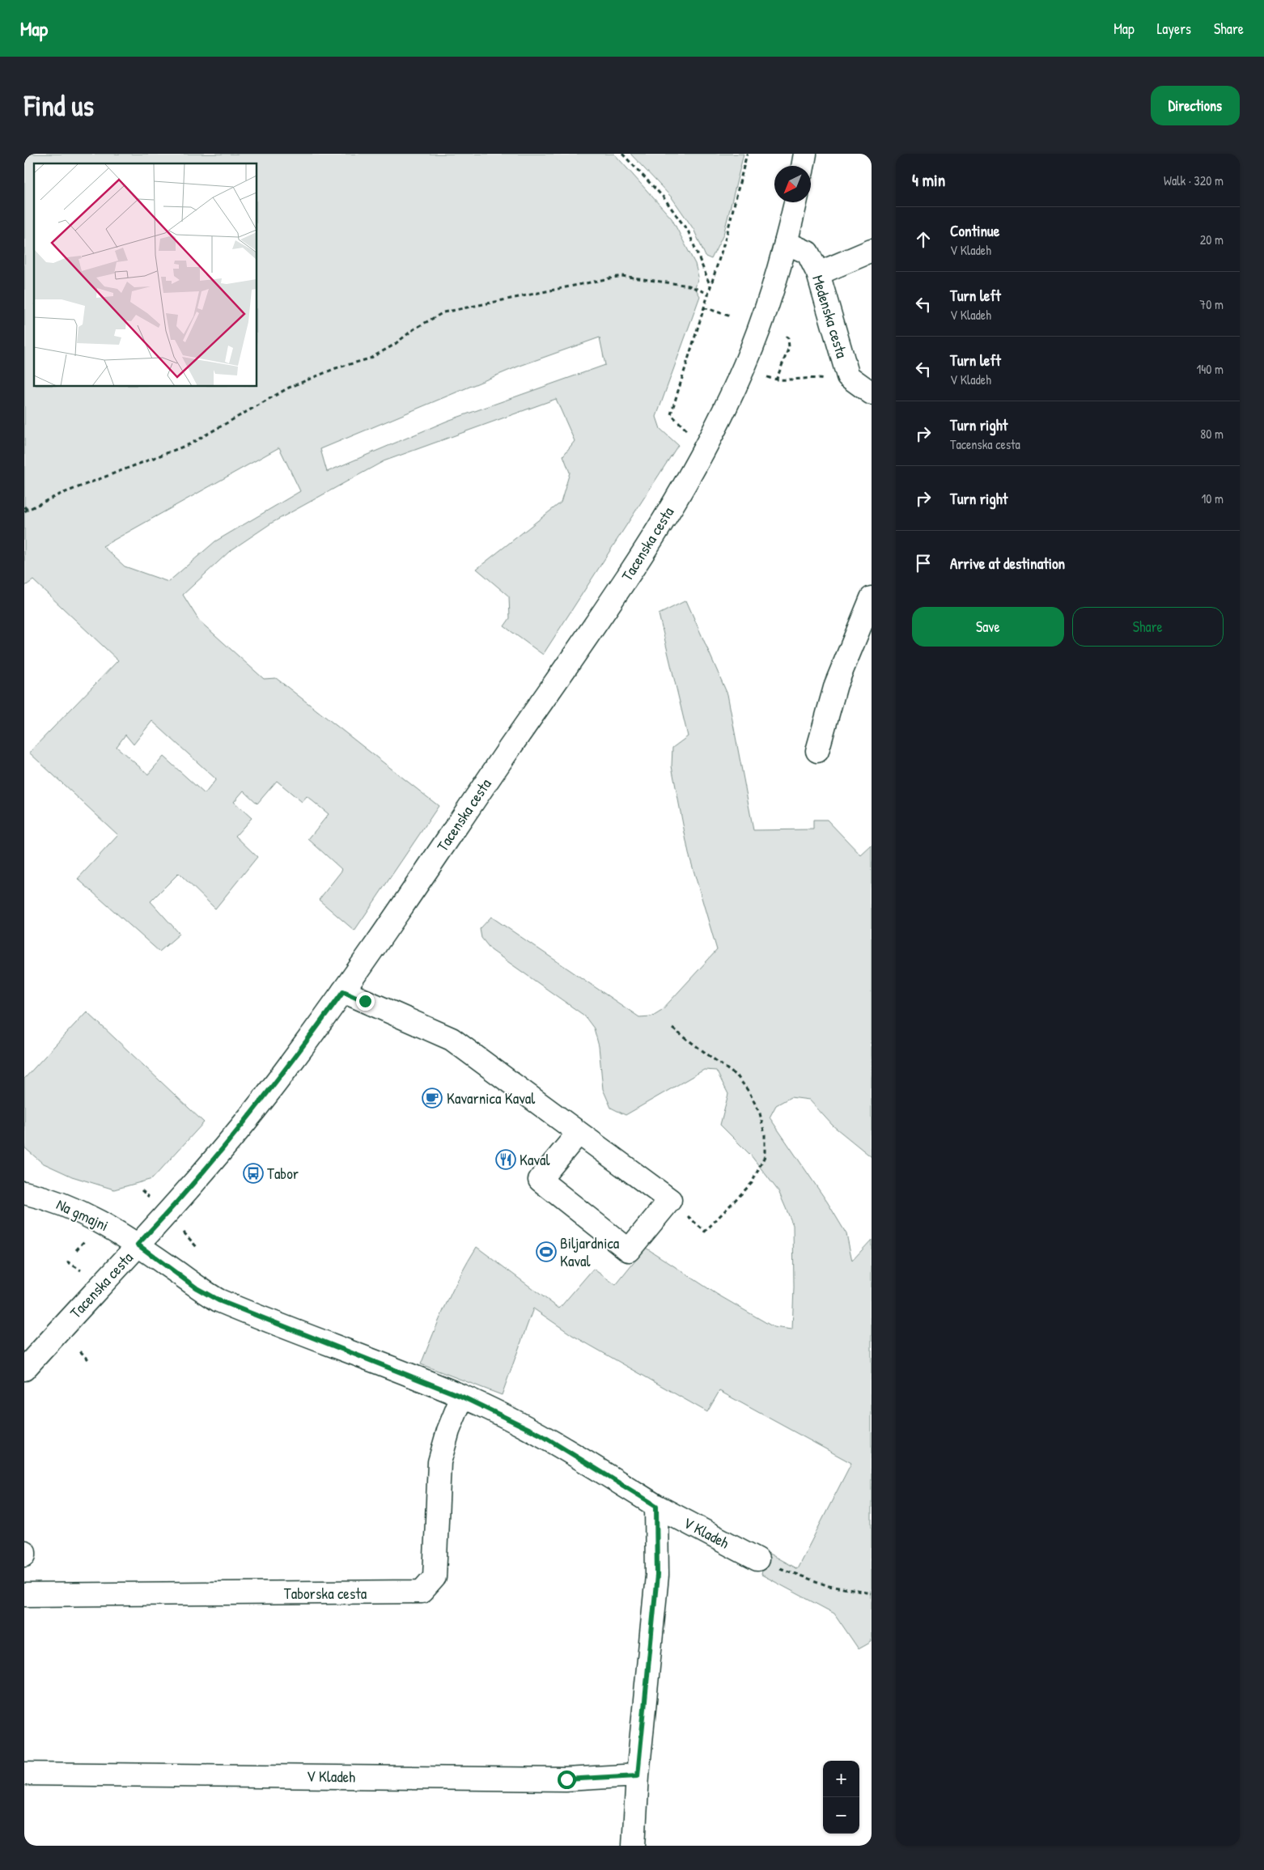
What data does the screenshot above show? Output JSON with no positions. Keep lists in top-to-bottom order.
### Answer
{
  "streets": {
    "street": [
      "Medenska cesta",
      "Tacenska cesta",
      "Na gmajni",
      "V Kladeh",
      "Taborska cesta"
    ]
  },
  "crossings": [
    ["Medenska cesta", "Tacenska cesta"],
    ["Tacenska cesta", "Na gmajni"],
    ["Tacenska cesta", "V Kladeh"],
    ["Na gmajni", "V Kladeh"],
    ["V Kladeh", "Taborska cesta"]
  ],
  "places": {
    "cafe": ["Kavarnica Kaval"],
    "restaurant": ["Kaval"],
    "bus stop": ["Tabor"],
    "sports": ["Biljardnica Kaval"]
  },
  "north": "bottom left",
  "page": {
    "header": "Map",
    "nav": ["Map", "Layers", "Share"],
    "buttons": [
      "Directions",
      ["Save", "Share"]
    ],
    "title": "Find us",
    "heading": ["4 min", "Walk · 320 m"],
    "list": [
      ["Continue", "V Kladeh", "20 m"],
      ["Turn left", "V Kladeh", "70 m"],
      ["Turn left", "V Kladeh", "140 m"],
      ["Turn right", "Tacenska cesta", "80 m"],
      ["Turn right", "10 m"],
      "Arrive at destination"
    ],
    "map_buttons": ["+", "−"]
  }
}
